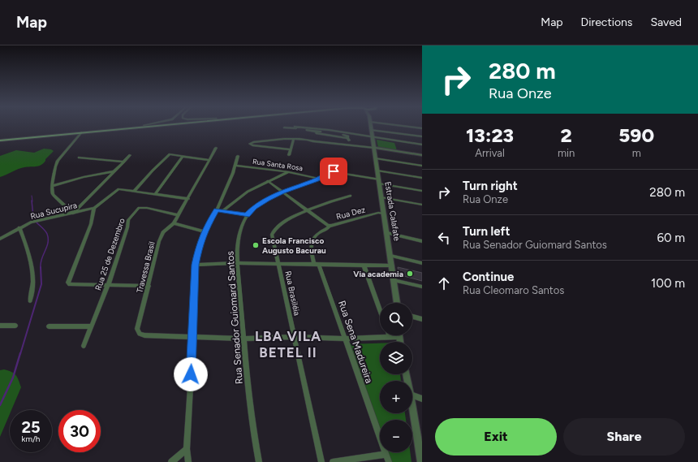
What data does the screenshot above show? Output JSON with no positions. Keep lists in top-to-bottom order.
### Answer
{
  "streets": {
    "street": [
      "Rua Santa Rosa",
      "Rua Sucupira",
      "Estrada Calafate",
      "Rua Dez",
      "Rua 25 de Dezembro",
      "Travessa Brasil",
      "Rua Brasiléia",
      "Rua Senador Guiomard Santos",
      "Rua Sena Madureira"
    ]
  },
  "crossings": [
    ["Estrada Calafate", "Rua Dez"],
    ["Rua Dez", "Rua Brasiléia"],
    ["Rua Dez", "Rua Sena Madureira"],
    ["Rua 25 de Dezembro", "Travessa Brasil"]
  ],
  "districts": ["LBA VILA BETEL II"],
  "places": ["Escola Francisco Augusto Bacurau", "Via academia"],
  "page": {
    "header": "Map",
    "nav": ["Map", "Directions", "Saved"],
    "turn": ["280 m", "Rua Onze"],
    "eta": [
      "13:23",
      "Arrival",
      "2",
      "min",
      "590",
      "m"
    ],
    "list": [
      {
        "name": "Turn right",
        "note": "Rua Onze",
        "value": "280 m"
      },
      {
        "name": "Turn left",
        "note": "Rua Senador Guiomard Santos",
        "value": "60 m"
      },
      {
        "name": "Continue",
        "note": "Rua Cleomaro Santos",
        "value": "100 m"
      }
    ],
    "map_buttons": ["+", "−"],
    "speed": "25 km/h",
    "limit": "30",
    "buttons": ["Exit", "Share"]
  }
}
